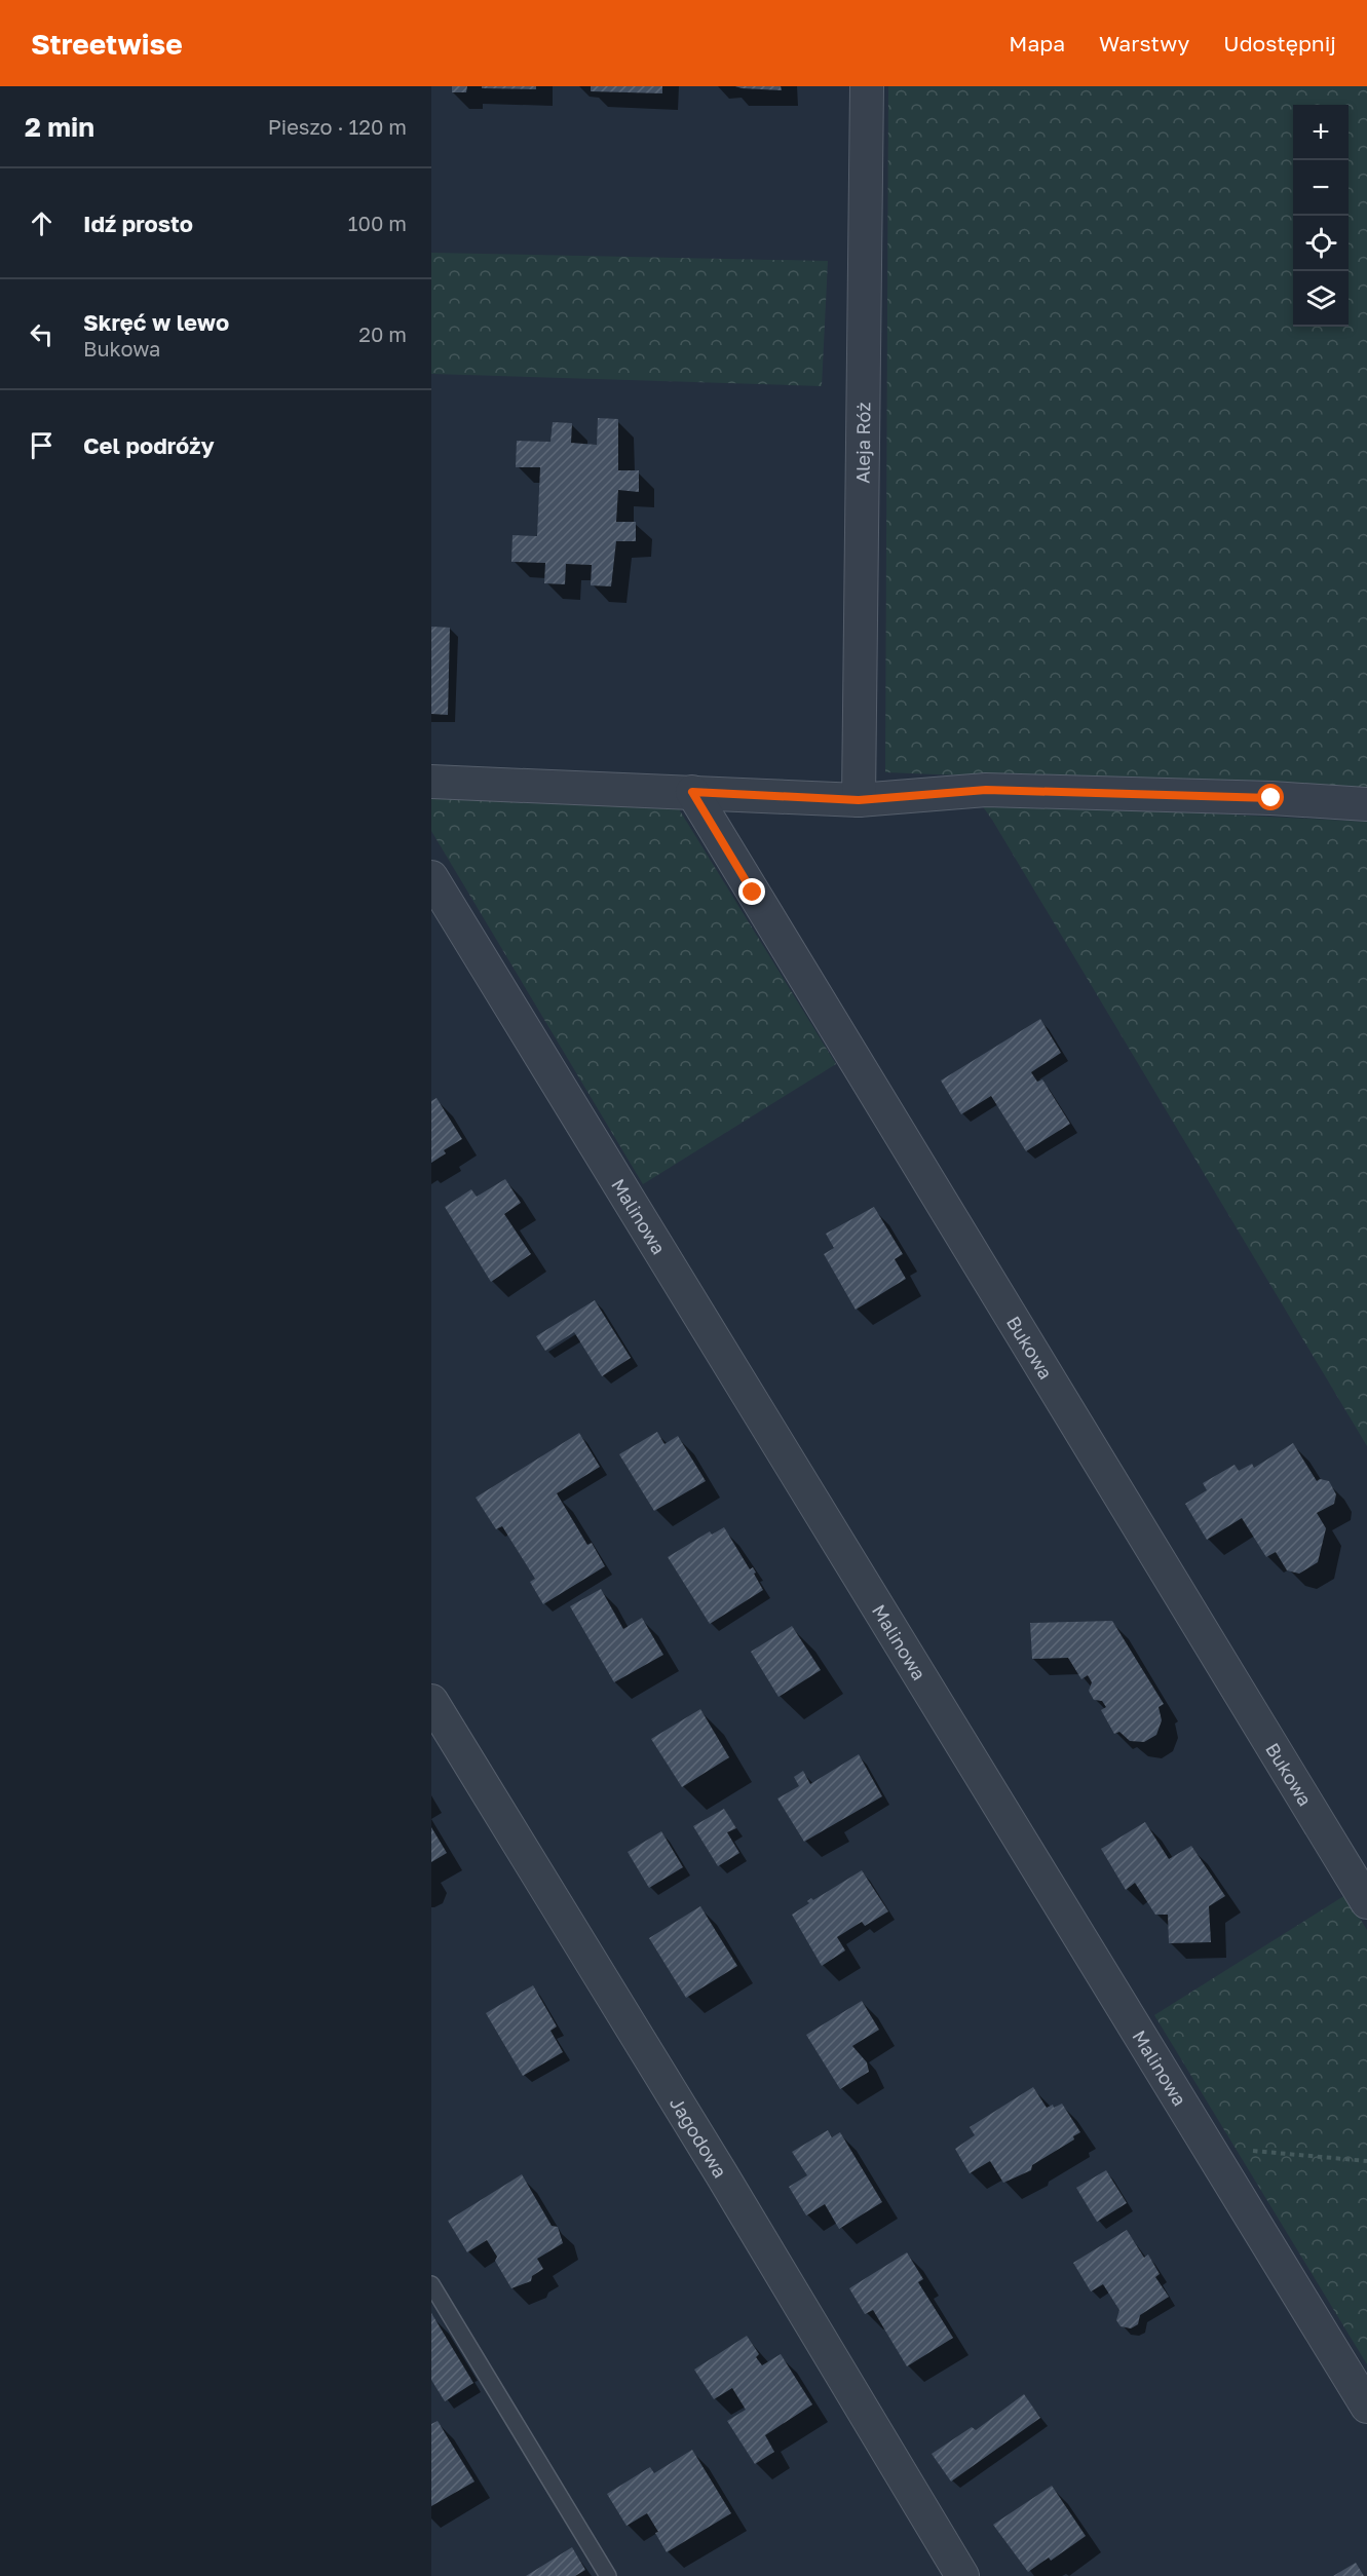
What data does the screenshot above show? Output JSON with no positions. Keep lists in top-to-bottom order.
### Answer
{
  "streets": {
    "street": [
      "Aleja Róż",
      "Malinowa",
      "Bukowa",
      "Jagodowa"
    ]
  },
  "page": {
    "header": "Streetwise",
    "nav": ["Mapa", "Warstwy", "Udostępnij"],
    "heading": ["2 min", "Pieszo · 120 m"],
    "map_buttons": ["+", "−"],
    "list": [
      ["Idź prosto", "100 m"],
      ["Skręć w lewo", "Bukowa", "20 m"],
      "Cel podróży"
    ]
  }
}
